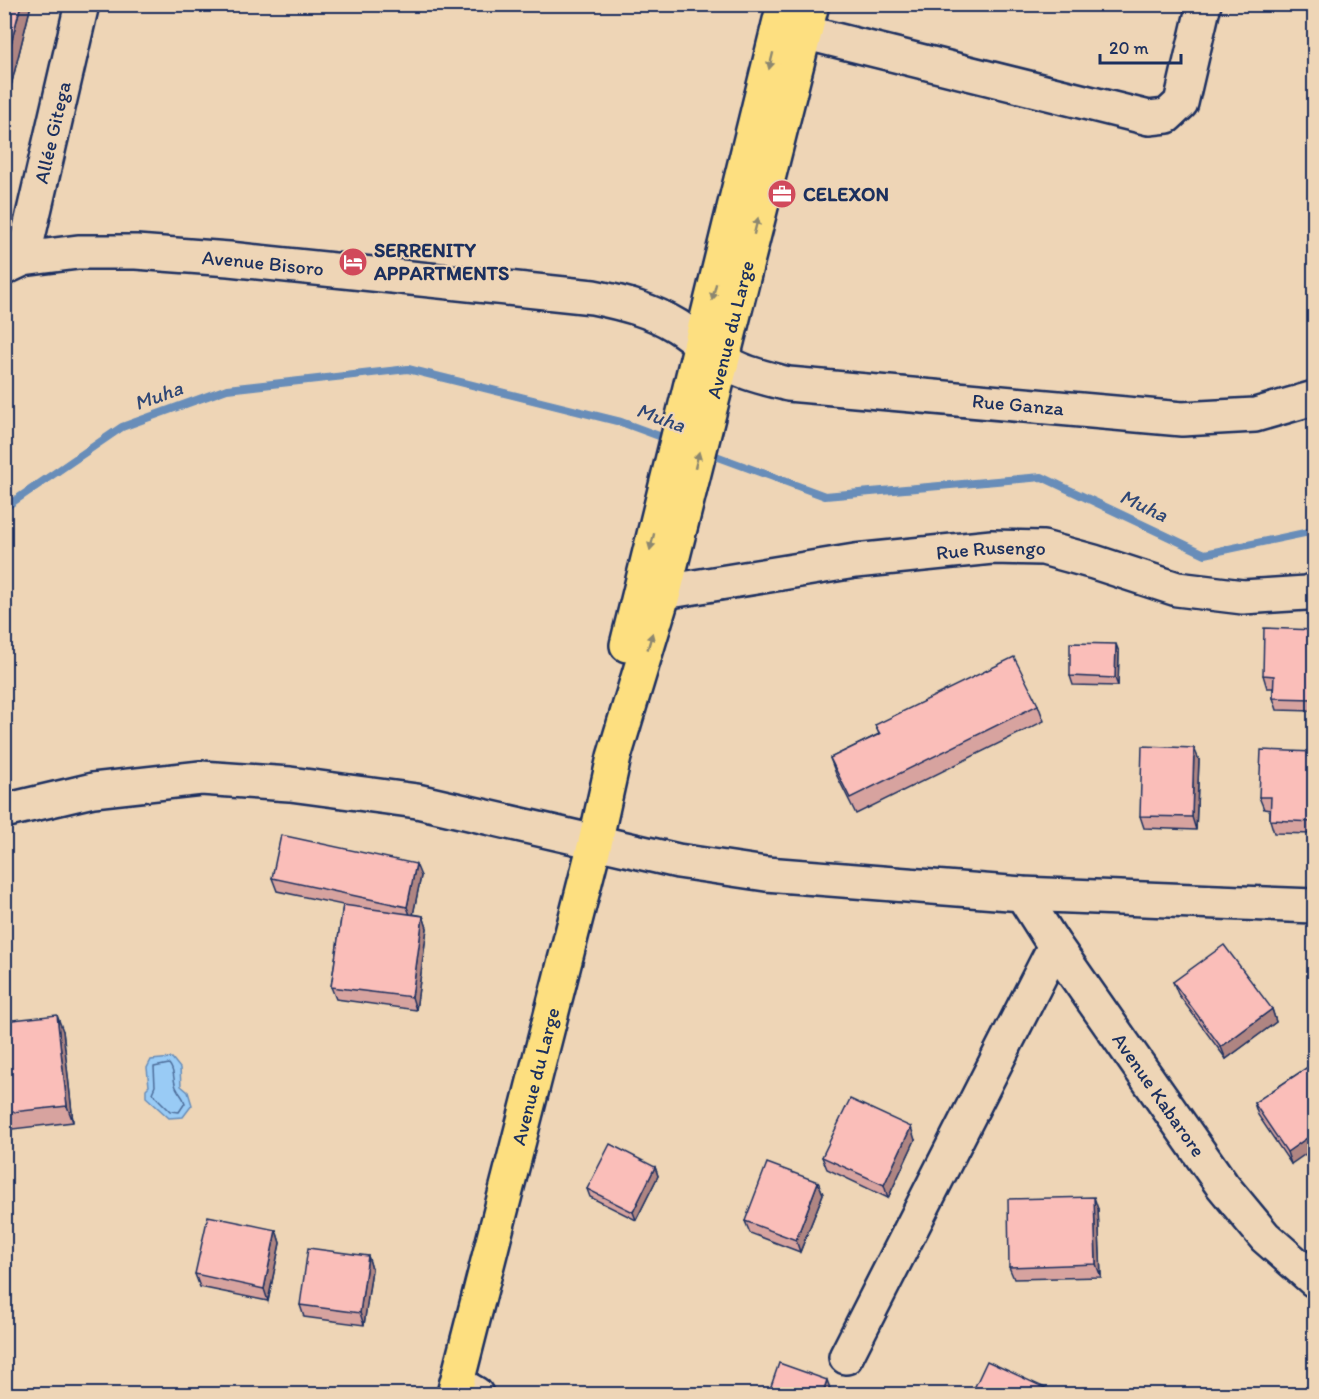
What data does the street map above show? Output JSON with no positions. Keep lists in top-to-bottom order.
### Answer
{
  "streets": {
    "main road": ["Avenue du Large"],
    "street": [
      "Allée Gitega",
      "Avenue Bisoro",
      "Rue Ganza",
      "Rue Rusengo",
      "Avenue Kabarore"
    ]
  },
  "crossings": [
    ["Allée Gitega", "Avenue Bisoro"],
    ["Avenue Bisoro", "Avenue du Large"],
    ["Avenue Bisoro", "Rue Ganza"],
    ["Avenue du Large", "Rue Ganza"],
    ["Avenue du Large", "Rue Rusengo"]
  ],
  "water": ["Muha"],
  "places": {
    "office": ["CELEXON"],
    "hotel": ["SERRENITY APPARTMENTS"]
  },
  "scale_bar": "20 m"
}
